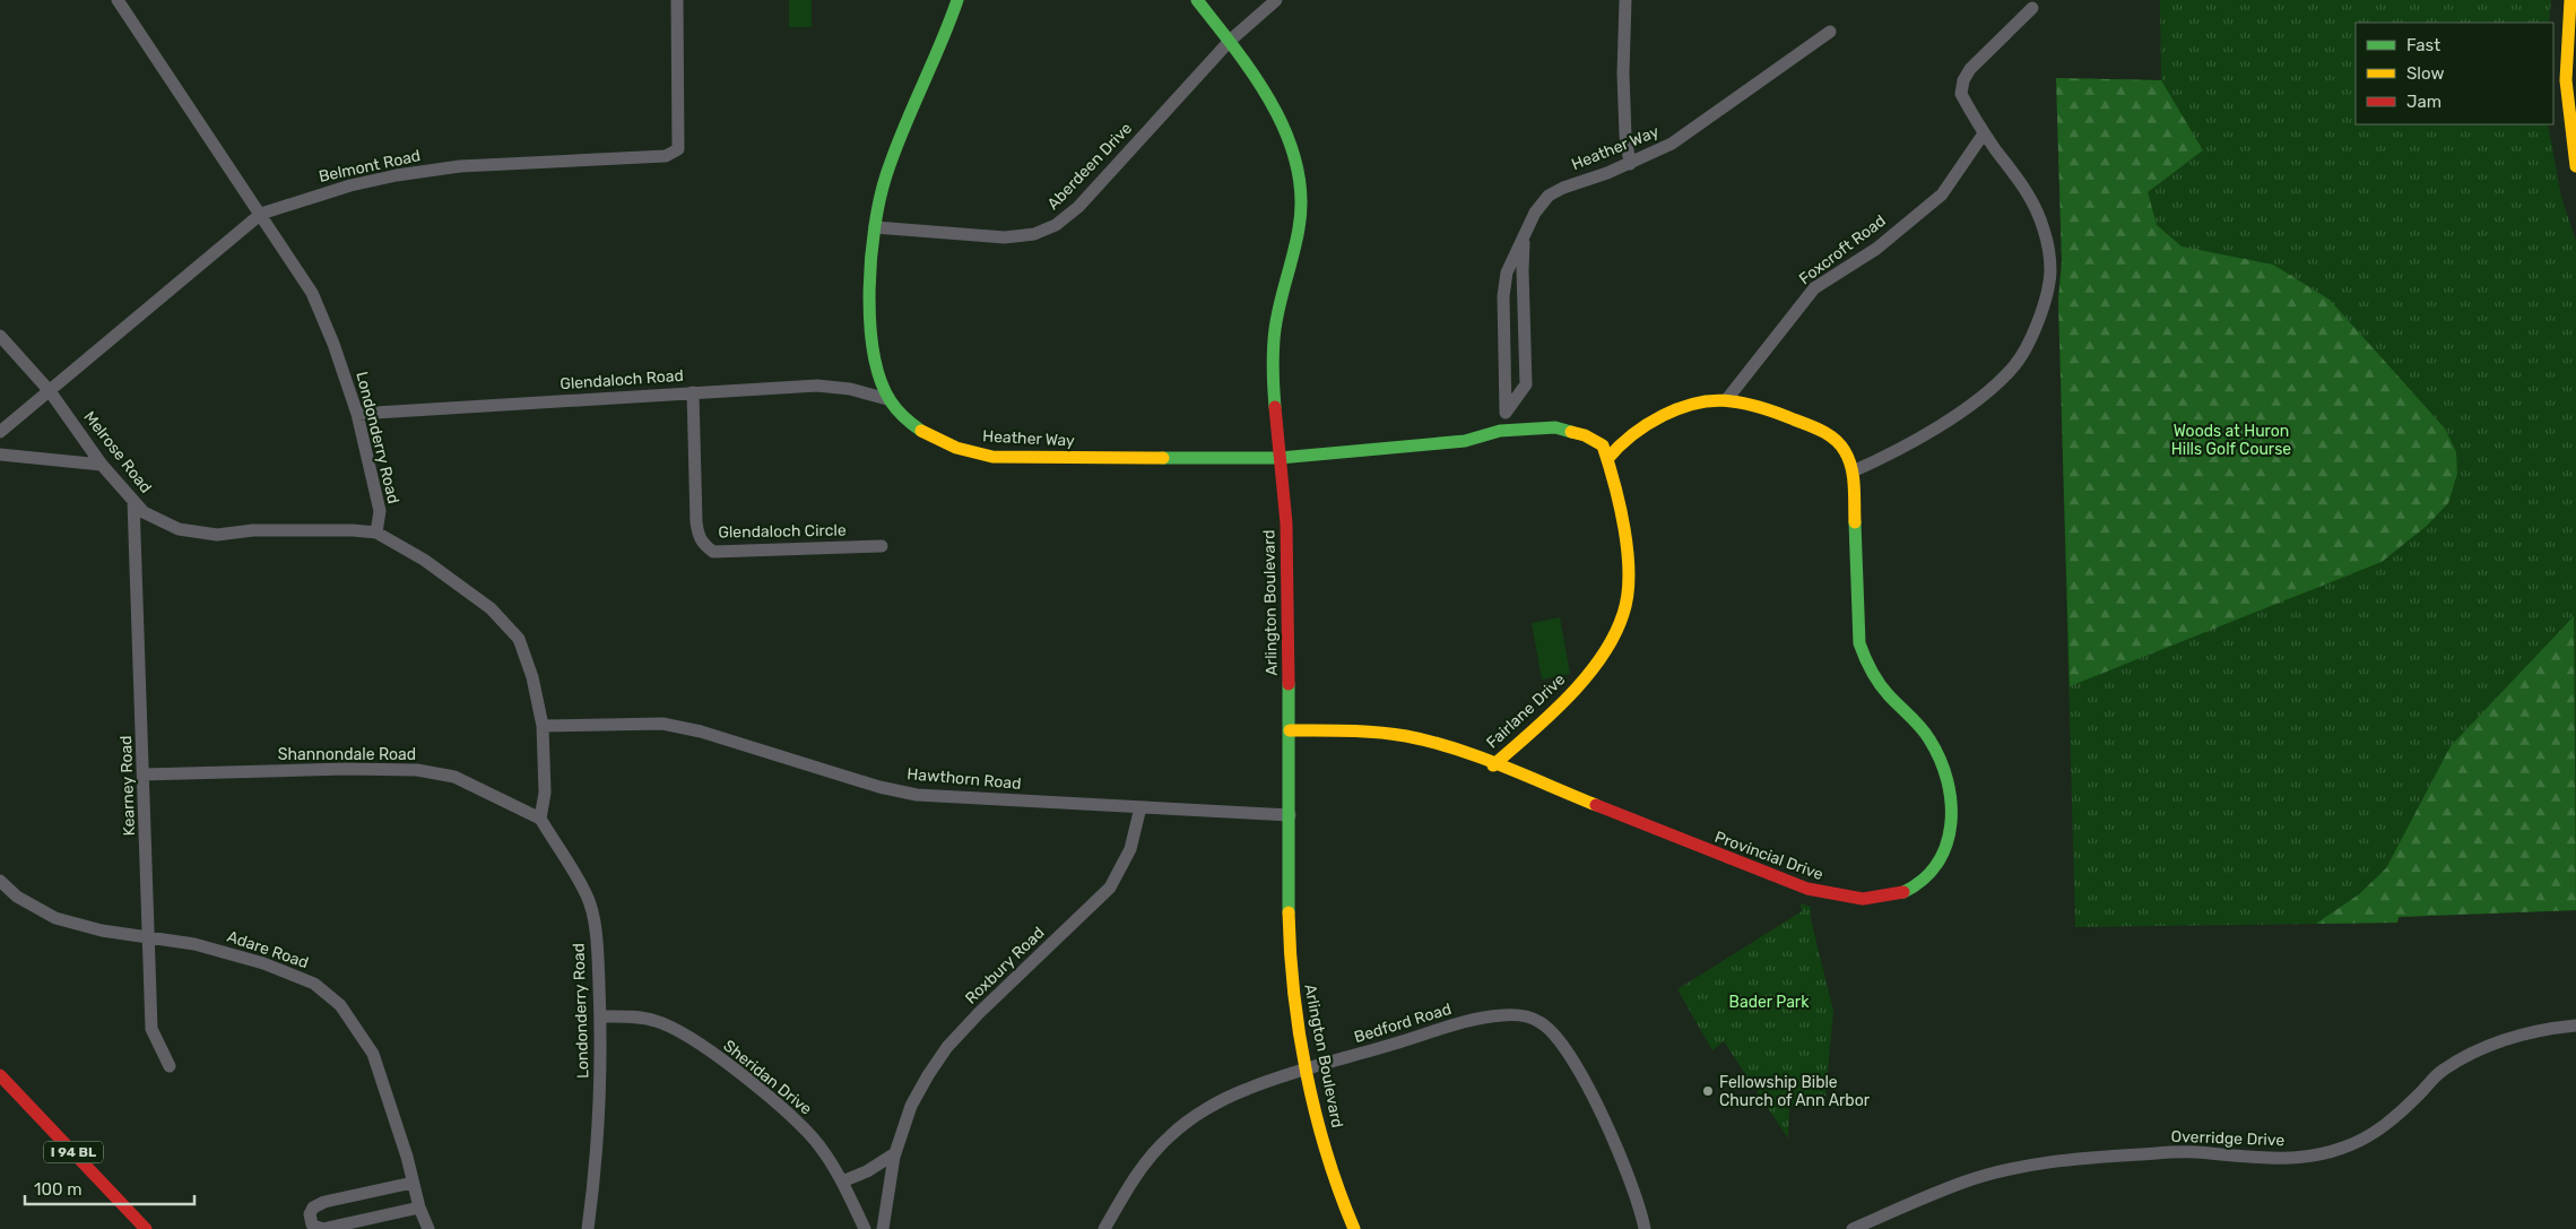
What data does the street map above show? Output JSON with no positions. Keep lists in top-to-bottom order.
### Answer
{
  "streets": {
    "street": [
      "Heather Way",
      "Belmont Road",
      "Aberdeen Drive",
      "Foxcroft Road",
      "Glendaloch Road",
      "Londonderry Road",
      "Melrose Road",
      "Glendaloch Circle",
      "Arlington Boulevard",
      "Fairlane Drive",
      "Shannondale Road",
      "Hawthorn Road",
      "Kearney Road",
      "Provincial Drive",
      "Adare Road",
      "Roxbury Road",
      "Bedford Road",
      "Sheridan Drive",
      "Overridge Drive",
      "I 94 BL"
    ]
  },
  "crossings": [
    ["Heather Way", "Aberdeen Drive"],
    ["Heather Way", "Glendaloch Road"],
    ["Heather Way", "Arlington Boulevard"],
    ["Heather Way", "Fairlane Drive"],
    ["Heather Way", "Provincial Drive"],
    ["Belmont Road", "Londonderry Road"],
    ["Belmont Road", "Melrose Road"],
    ["Aberdeen Drive", "Arlington Boulevard"],
    ["Foxcroft Road", "Provincial Drive"],
    ["Glendaloch Road", "Londonderry Road"],
    ["Glendaloch Road", "Glendaloch Circle"],
    ["Londonderry Road", "Melrose Road"],
    ["Londonderry Road", "Shannondale Road"],
    ["Londonderry Road", "Sheridan Drive"],
    ["Melrose Road", "Kearney Road"],
    ["Arlington Boulevard", "Hawthorn Road"],
    ["Arlington Boulevard", "Provincial Drive"],
    ["Arlington Boulevard", "Bedford Road"],
    ["Fairlane Drive", "Provincial Drive"],
    ["Shannondale Road", "Kearney Road"],
    ["Hawthorn Road", "Roxbury Road"],
    ["Kearney Road", "Adare Road"]
  ],
  "parks": ["Woods at Huron Hills Golf Course", "Bader Park"],
  "places": ["Fellowship Bible Church of Ann Arbor"],
  "legend": ["Fast", "Slow", "Jam"],
  "scale_bar": "100 m"
}
